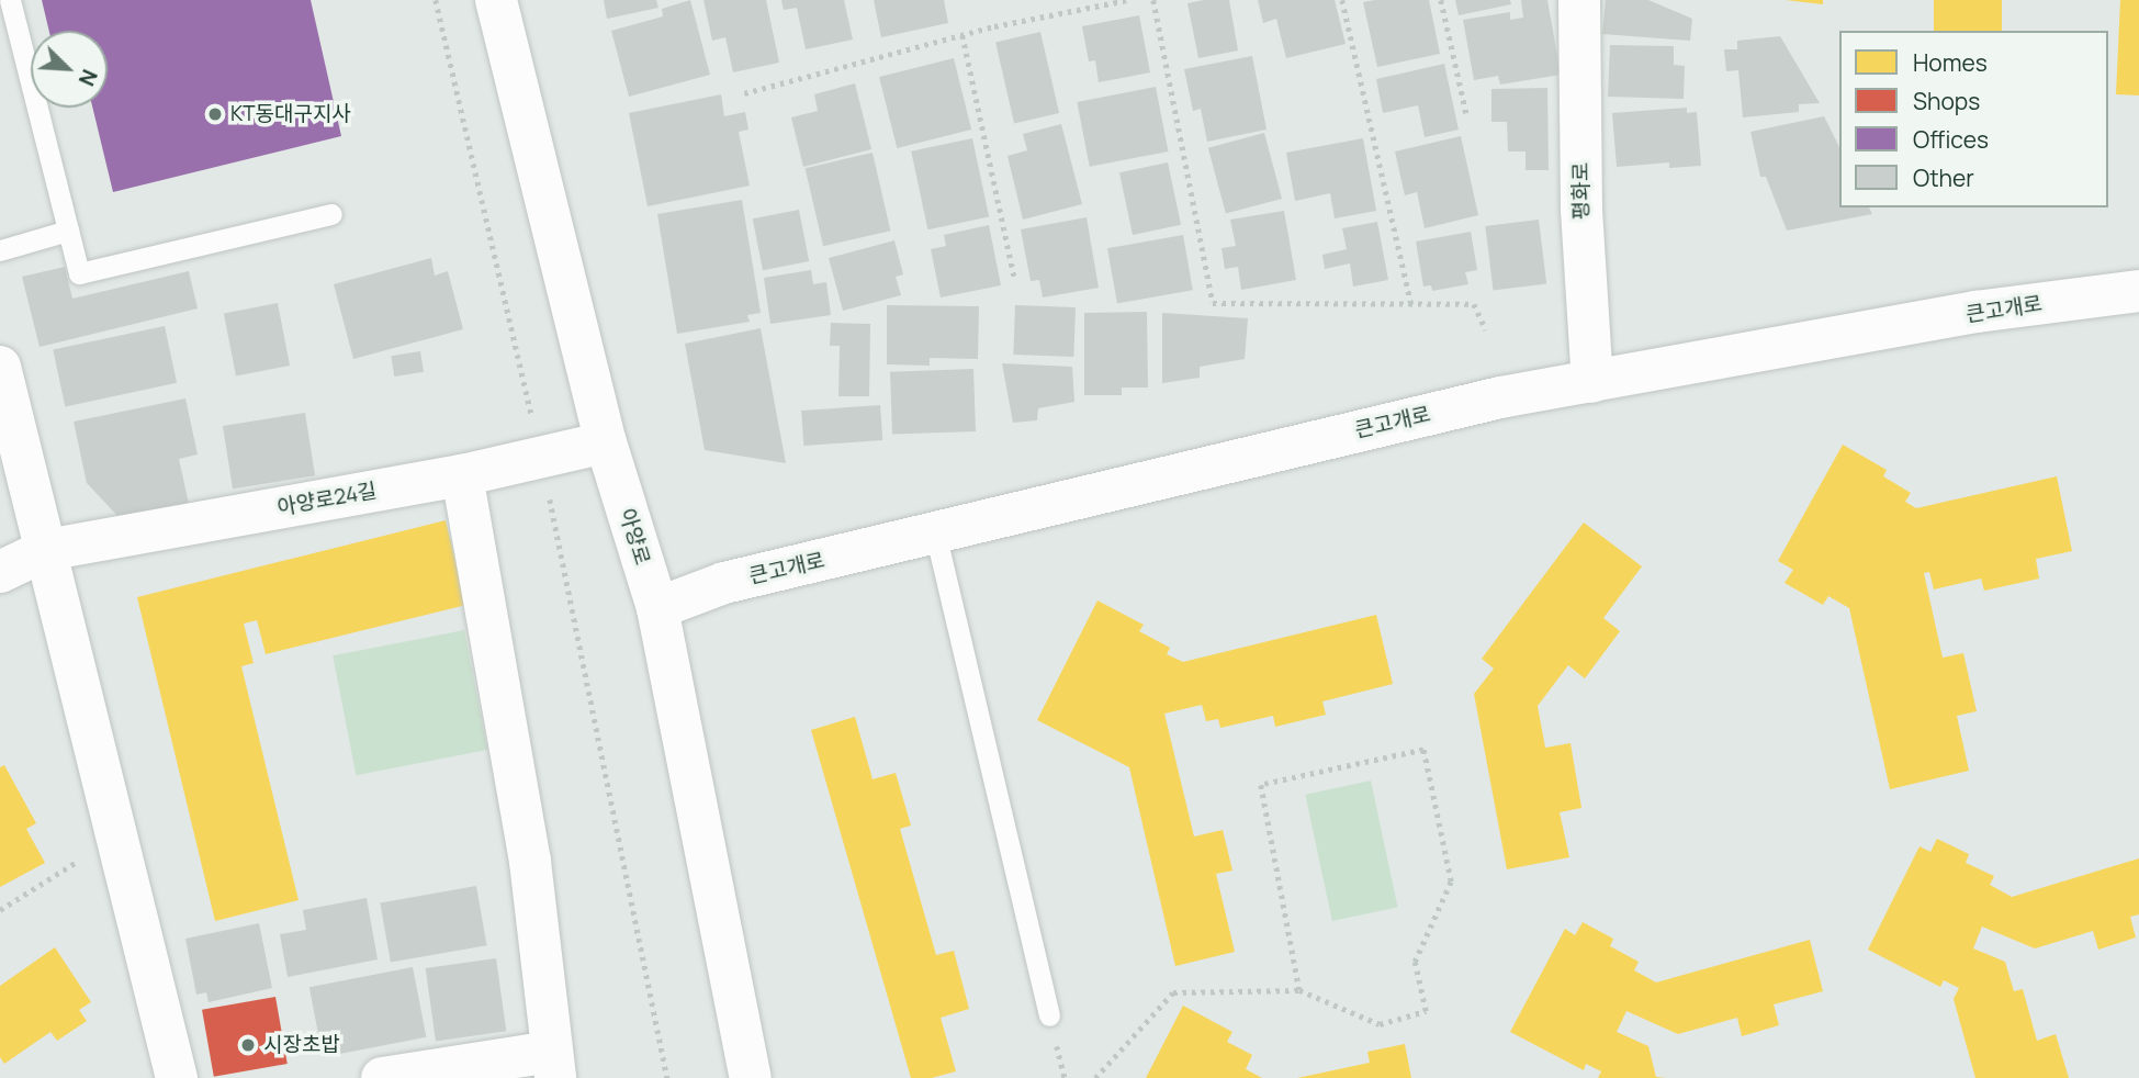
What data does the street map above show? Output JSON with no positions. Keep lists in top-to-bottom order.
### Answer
{
  "streets": {
    "main road": [
      "평화로",
      "큰고개로",
      "아양로24길",
      "아양로"
    ]
  },
  "crossings": [
    ["평화로", "큰고개로"],
    ["큰고개로", "아양로"],
    ["아양로24길", "아양로"]
  ],
  "places": ["KT동대구지사", "시장초밥"],
  "legend": [
    "Homes",
    "Shops",
    "Offices",
    "Other"
  ],
  "north": "bottom right"
}
